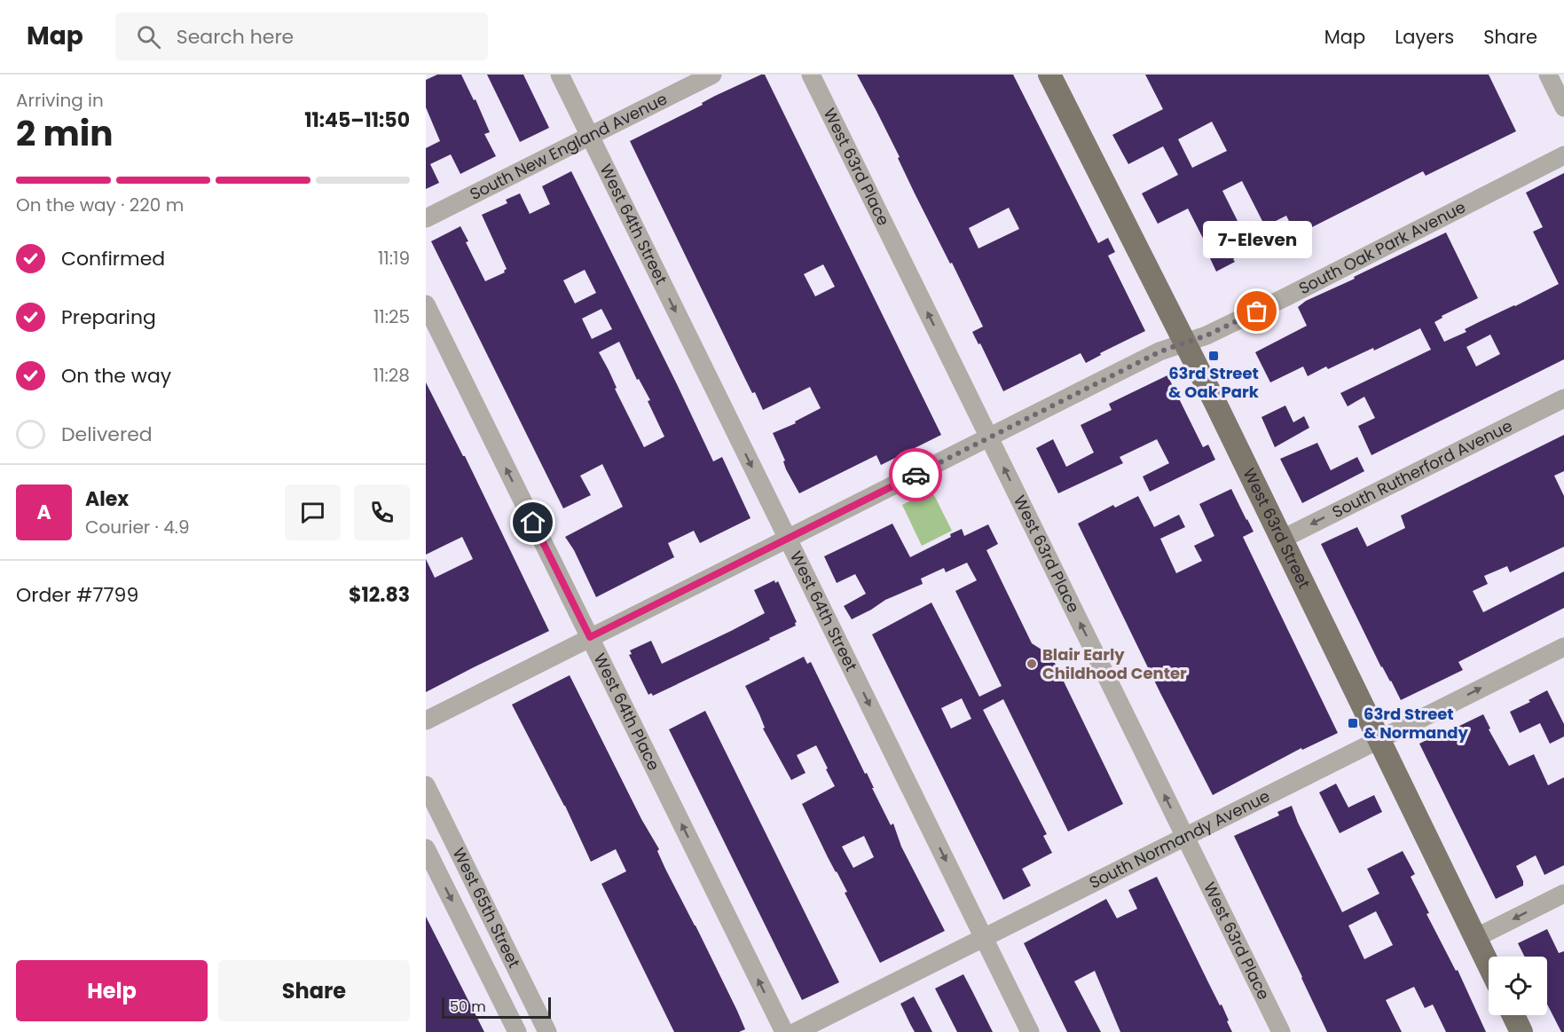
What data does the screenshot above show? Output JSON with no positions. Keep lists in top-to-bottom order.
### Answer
{
  "streets": {
    "main road": ["West 63rd Street"],
    "street": [
      "South New England Avenue",
      "West 63rd Place",
      "West 64th Street",
      "South Oak Park Avenue",
      "South Rutherford Avenue",
      "West 64th Place",
      "South Normandy Avenue",
      "West 65th Street"
    ]
  },
  "crossings": [
    ["South New England Avenue", "West 64th Street"],
    ["West 63rd Place", "South Oak Park Avenue"],
    ["West 63rd Place", "South Normandy Avenue"],
    ["West 64th Street", "South Oak Park Avenue"],
    ["West 64th Street", "South Normandy Avenue"],
    ["South Oak Park Avenue", "West 63rd Street"],
    ["South Oak Park Avenue", "West 64th Place"],
    ["South Rutherford Avenue", "West 63rd Street"],
    ["West 63rd Street", "South Normandy Avenue"]
  ],
  "one_way": [
    "West 63rd Place",
    "West 64th Street",
    "South Rutherford Avenue",
    "West 64th Place"
  ],
  "places": {
    "other": ["7-Eleven", "Blair Early Childhood Center"],
    "transit": ["63rd Street & Oak Park", "63rd Street & Normandy"]
  },
  "scale_bar": "50 m",
  "page": {
    "header": "Map",
    "search": "Search here",
    "nav": ["Map", "Layers", "Share"],
    "heading": ["2 min", "Arriving in", "11:45–11:50"],
    "panel": [
      "Alex",
      "Courier · 4.9",
      "Order #7799",
      "$12.83"
    ],
    "bar": "On the way · 220 m",
    "bubble": "7-Eleven",
    "list": [
      ["Confirmed", "11:19"],
      ["Preparing", "11:25"],
      ["On the way", "11:28"],
      "Delivered"
    ],
    "round": "A",
    "buttons": ["Help", "Share"],
    "scale": "50 m"
  }
}
